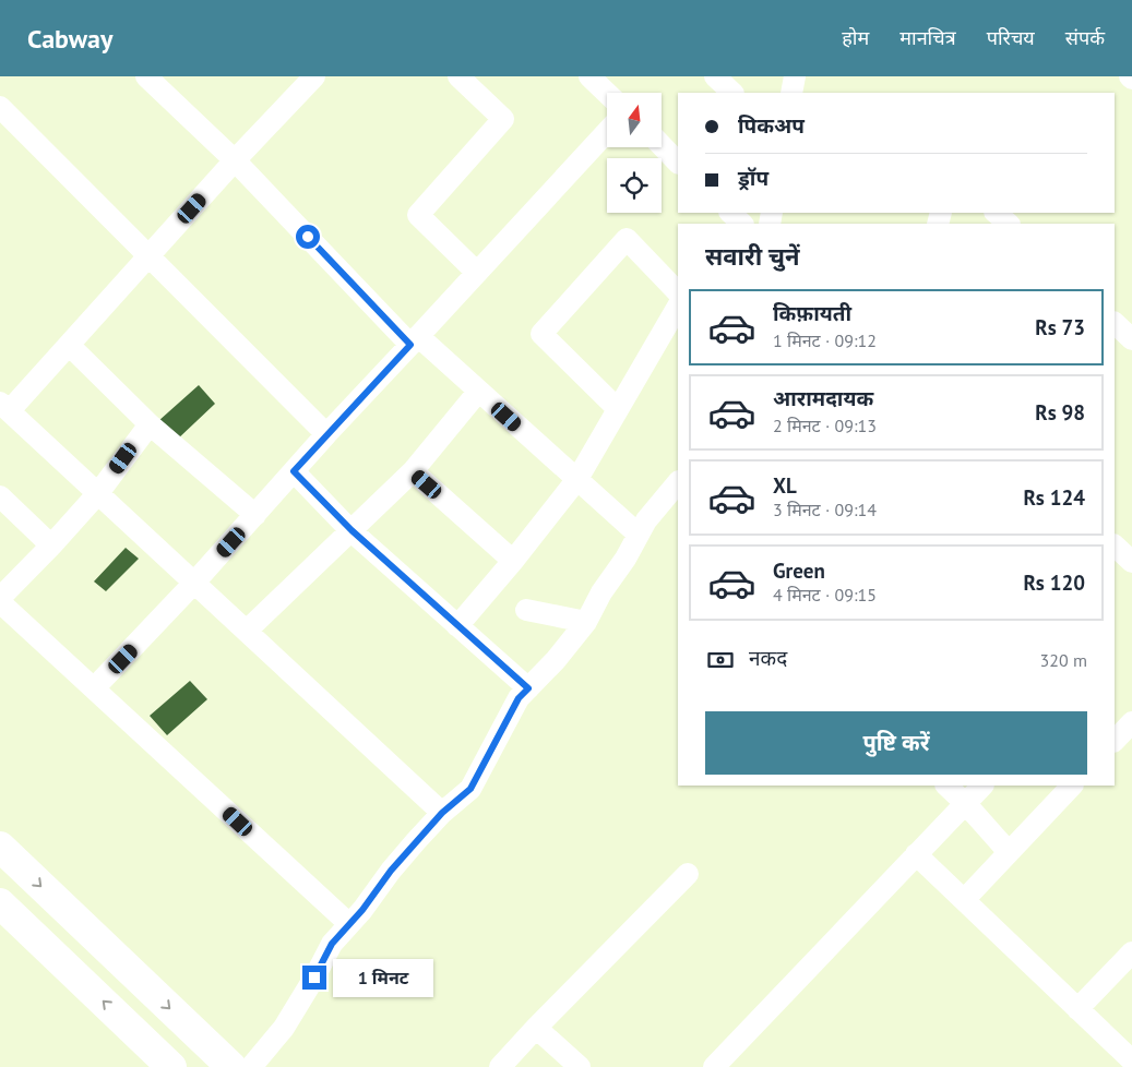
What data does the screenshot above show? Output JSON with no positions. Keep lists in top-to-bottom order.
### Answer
{
  "north": "top",
  "page": {
    "header": "Cabway",
    "nav": [
      "होम",
      "मानचित्र",
      "परिचय",
      "संपर्क"
    ],
    "banner": ["पिकअप", "ड्रॉप"],
    "heading": "सवारी चुनें",
    "list": [
      {
        "name": "किफ़ायती",
        "note": "1 मिनट · 09:12",
        "value": "Rs 73"
      },
      {
        "name": "आरामदायक",
        "note": "2 मिनट · 09:13",
        "value": "Rs 98"
      },
      {
        "name": "XL",
        "note": "3 मिनट · 09:14",
        "value": "Rs 124"
      },
      {
        "name": "Green",
        "note": "4 मिनट · 09:15",
        "value": "Rs 120"
      }
    ],
    "pay": ["नकद", "320 m"],
    "buttons": "पुष्टि करें",
    "bubble": "1 मिनट"
  }
}
